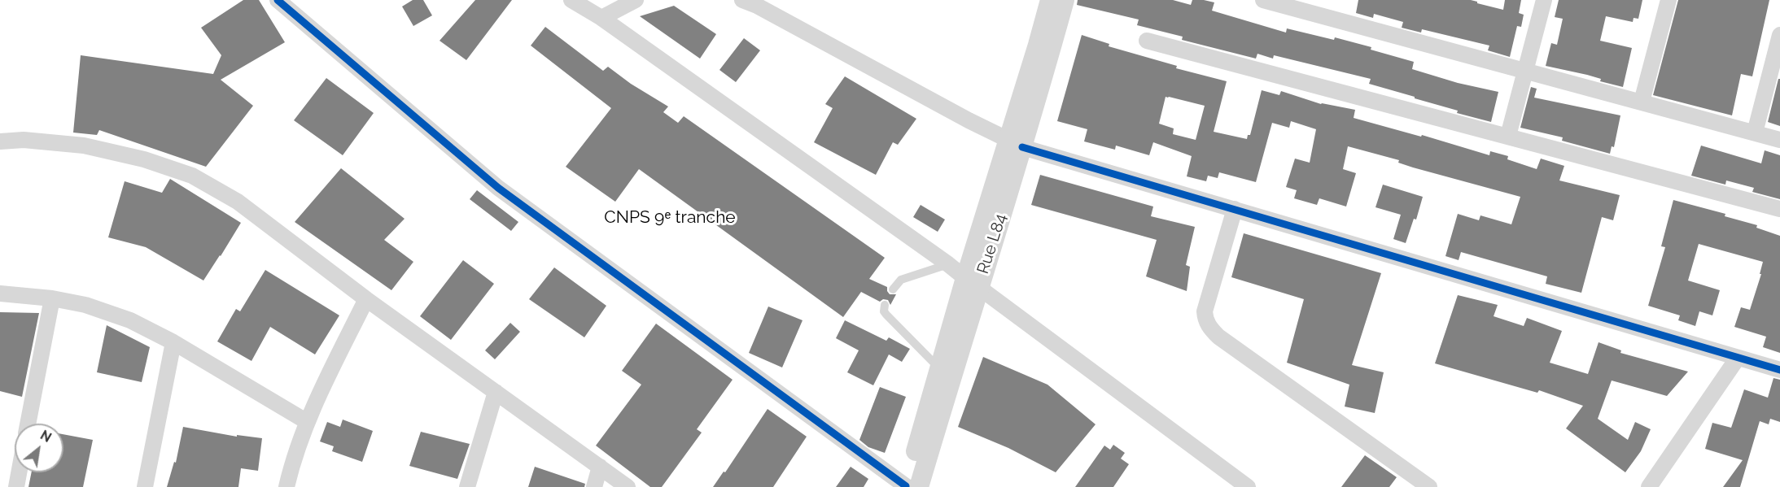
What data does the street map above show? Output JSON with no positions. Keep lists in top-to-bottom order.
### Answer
{
  "streets": {
    "street": ["Rue L84"]
  },
  "districts": ["CNPS 9ᵉ tranche"],
  "north": "top right"
}
